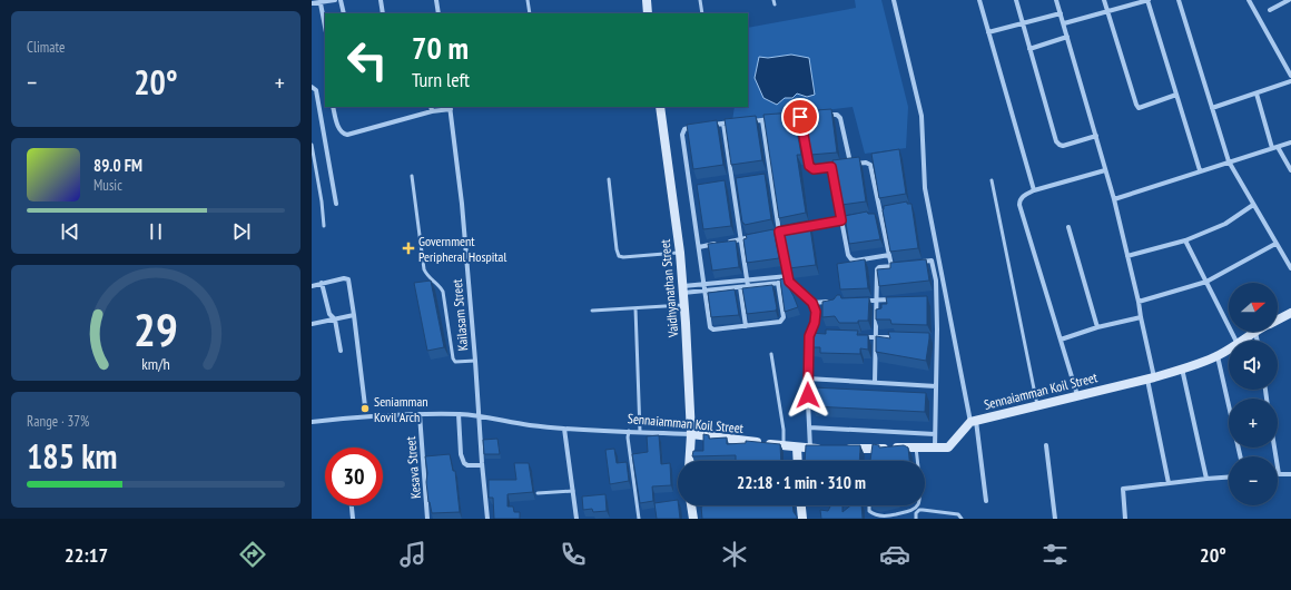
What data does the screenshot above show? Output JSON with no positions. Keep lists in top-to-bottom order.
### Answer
{
  "streets": {
    "street": [
      "Vaidhyanathan Street",
      "Kailasam Street",
      "Sennaiamman Koil Street",
      "Kesava Street"
    ]
  },
  "crossings": [
    ["Vaidhyanathan Street", "Sennaiamman Koil Street"],
    ["Kailasam Street", "Sennaiamman Koil Street"],
    ["Sennaiamman Koil Street", "Kesava Street"]
  ],
  "places": {
    "health": ["Government Peripheral Hospital"],
    "other": ["Seniamman Kovil Arch"]
  },
  "north": "right",
  "page": {
    "tile": [
      "Climate",
      ["Range · 37%", "185 km"]
    ],
    "turn": ["70 m", "Turn left"],
    "heat": ["−", "20°", "+"],
    "song": ["89.0 FM", "Music"],
    "map_buttons": ["+", "−"],
    "limit": "30",
    "trip": "22:18 · 1 min · 310 m",
    "tabs": ["22:17", "20°"],
    "gauge": ["29", "km/h"]
  }
}
